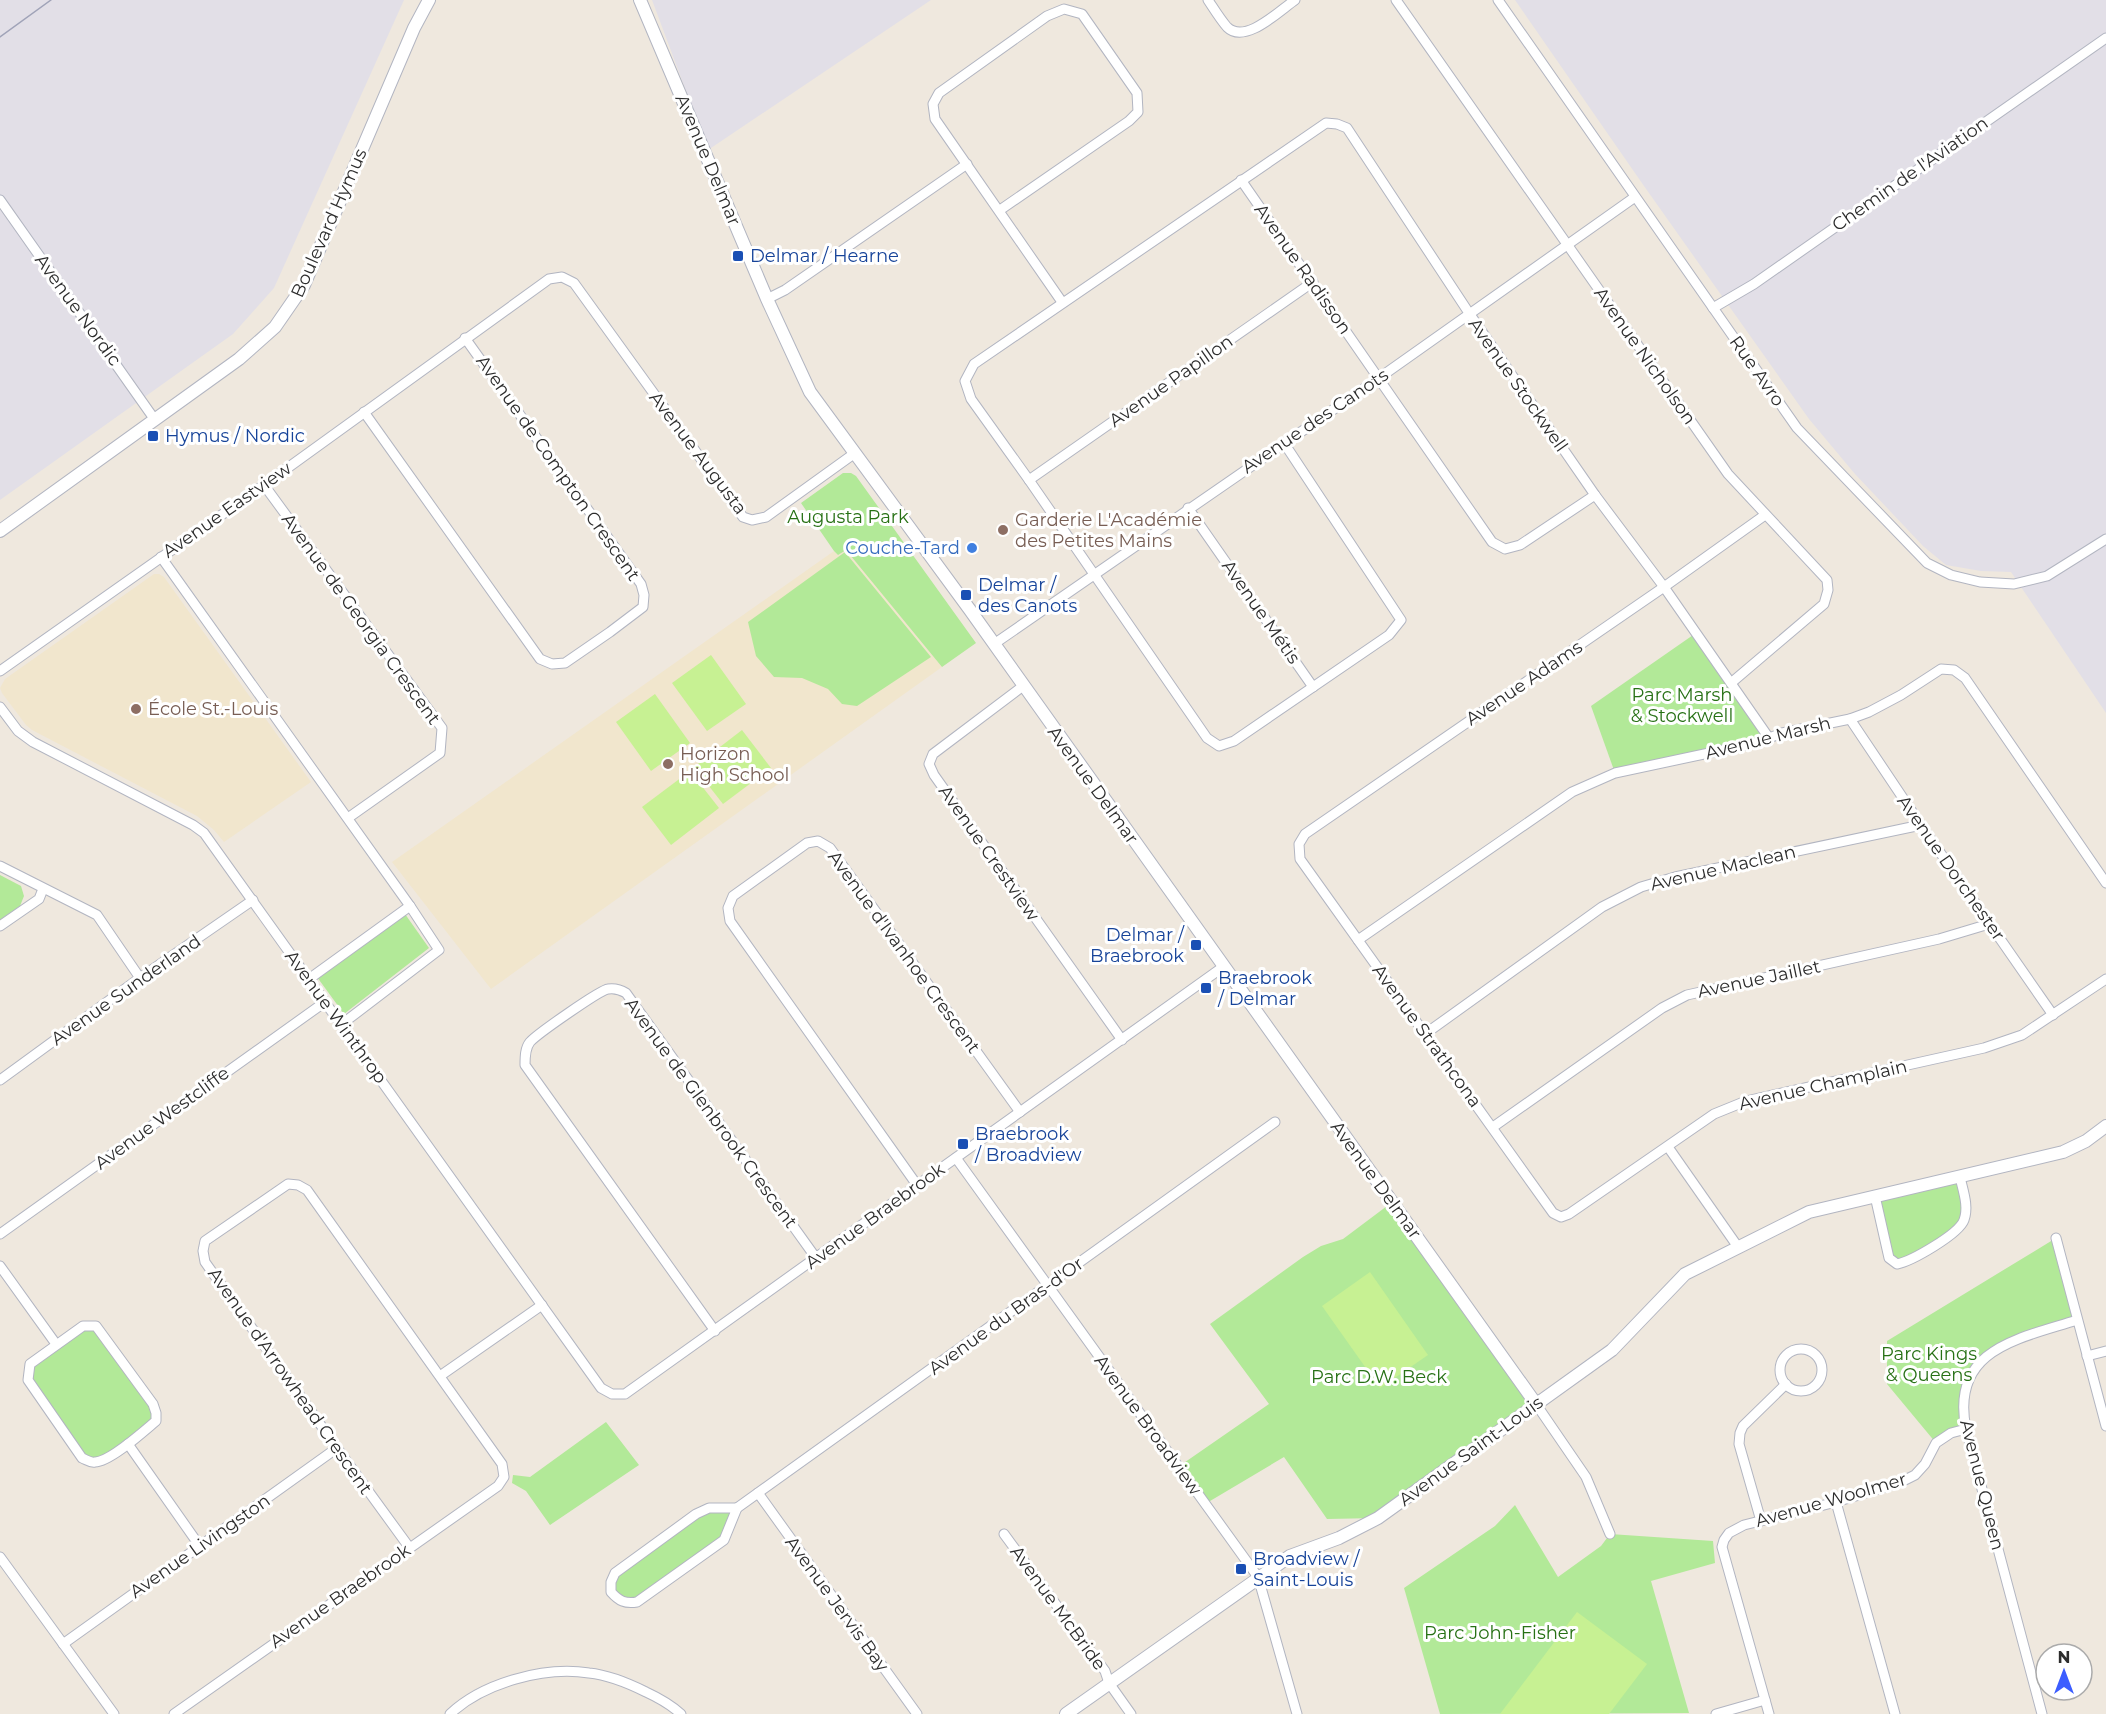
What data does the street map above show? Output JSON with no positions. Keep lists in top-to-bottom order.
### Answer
{
  "streets": {
    "street": [
      "Avenue Delmar",
      "Chemin de l'Aviation",
      "Boulevard Hymus",
      "Avenue Radisson",
      "Avenue Nordic",
      "Avenue Nicholson",
      "Rue Avro",
      "Avenue Papillon",
      "Avenue Stockwell",
      "Avenue des Canots",
      "Avenue Augusta",
      "Avenue de Compton Crescent",
      "Avenue Eastview",
      "Avenue Métis",
      "Avenue de Georgia Crescent",
      "Avenue Adams",
      "Avenue Marsh",
      "Avenue Crestview",
      "Avenue Maclean",
      "Avenue Dorchester",
      "Avenue d'Ivanhoe Crescent",
      "Avenue Jaillet",
      "Avenue Sunderland",
      "Avenue Winthrop",
      "Avenue Strathcona",
      "Avenue Champlain",
      "Avenue de Glenbrook Crescent",
      "Avenue Westcliffe",
      "Avenue Braebrook",
      "Avenue du Bras-d'Or",
      "Avenue d'Arrowhead Crescent",
      "Avenue Broadview",
      "Avenue Saint-Louis",
      "Avenue Queen",
      "Avenue Woolmer",
      "Avenue Livingston",
      "Avenue Jervis Bay",
      "Avenue McBride"
    ]
  },
  "crossings": [
    ["Avenue Delmar", "Avenue des Canots"],
    ["Avenue Delmar", "Avenue Augusta"],
    ["Avenue Delmar", "Avenue Crestview"],
    ["Avenue Delmar", "Avenue Braebrook"],
    ["Avenue Delmar", "Avenue Saint-Louis"],
    ["Chemin de l'Aviation", "Rue Avro"],
    ["Boulevard Hymus", "Avenue Nordic"],
    ["Avenue Radisson", "Avenue Papillon"],
    ["Avenue Radisson", "Avenue Stockwell"],
    ["Avenue Radisson", "Avenue des Canots"],
    ["Avenue Nicholson", "Avenue Stockwell"],
    ["Avenue Nicholson", "Avenue des Canots"],
    ["Avenue Nicholson", "Avenue Adams"],
    ["Rue Avro", "Avenue des Canots"],
    ["Avenue Stockwell", "Avenue des Canots"],
    ["Avenue Stockwell", "Avenue Adams"],
    ["Avenue Stockwell", "Avenue Marsh"],
    ["Avenue des Canots", "Avenue Métis"],
    ["Avenue Augusta", "Avenue Eastview"],
    ["Avenue de Compton Crescent", "Avenue Eastview"],
    ["Avenue Eastview", "Avenue de Georgia Crescent"],
    ["Avenue Adams", "Avenue Strathcona"],
    ["Avenue Marsh", "Avenue Dorchester"],
    ["Avenue Marsh", "Avenue Strathcona"],
    ["Avenue Crestview", "Avenue Braebrook"],
    ["Avenue Maclean", "Avenue Dorchester"],
    ["Avenue Maclean", "Avenue Strathcona"],
    ["Avenue Dorchester", "Avenue Jaillet"],
    ["Avenue Dorchester", "Avenue Champlain"],
    ["Avenue d'Ivanhoe Crescent", "Avenue Braebrook"],
    ["Avenue Jaillet", "Avenue Strathcona"],
    ["Avenue Sunderland", "Avenue Winthrop"],
    ["Avenue Winthrop", "Avenue Westcliffe"],
    ["Avenue Winthrop", "Avenue Braebrook"],
    ["Avenue Strathcona", "Avenue Champlain"],
    ["Avenue de Glenbrook Crescent", "Avenue Braebrook"],
    ["Avenue Braebrook", "Avenue d'Arrowhead Crescent"],
    ["Avenue Braebrook", "Avenue Broadview"],
    ["Avenue du Bras-d'Or", "Avenue Broadview"],
    ["Avenue du Bras-d'Or", "Avenue Jervis Bay"],
    ["Avenue d'Arrowhead Crescent", "Avenue Livingston"],
    ["Avenue Broadview", "Avenue Saint-Louis"],
    ["Avenue Saint-Louis", "Avenue McBride"],
    ["Avenue Queen", "Avenue Woolmer"]
  ],
  "parks": [
    "Augusta Park",
    "Parc Marsh & Stockwell",
    "Parc Kings & Queens",
    "Parc D.W. Beck",
    "Parc John-Fisher"
  ],
  "places": {
    "transit": [
      "Delmar / Hearne",
      "Hymus / Nordic",
      "Delmar / des Canots",
      "Delmar / Braebrook",
      "Braebrook / Delmar",
      "Braebrook / Broadview",
      "Broadview / Saint-Louis"
    ],
    "other": [
      "Garderie L'Académie des Petites Mains",
      "Couche-Tard",
      "École St.-Louis",
      "Horizon High School"
    ]
  },
  "north": "top"
}
